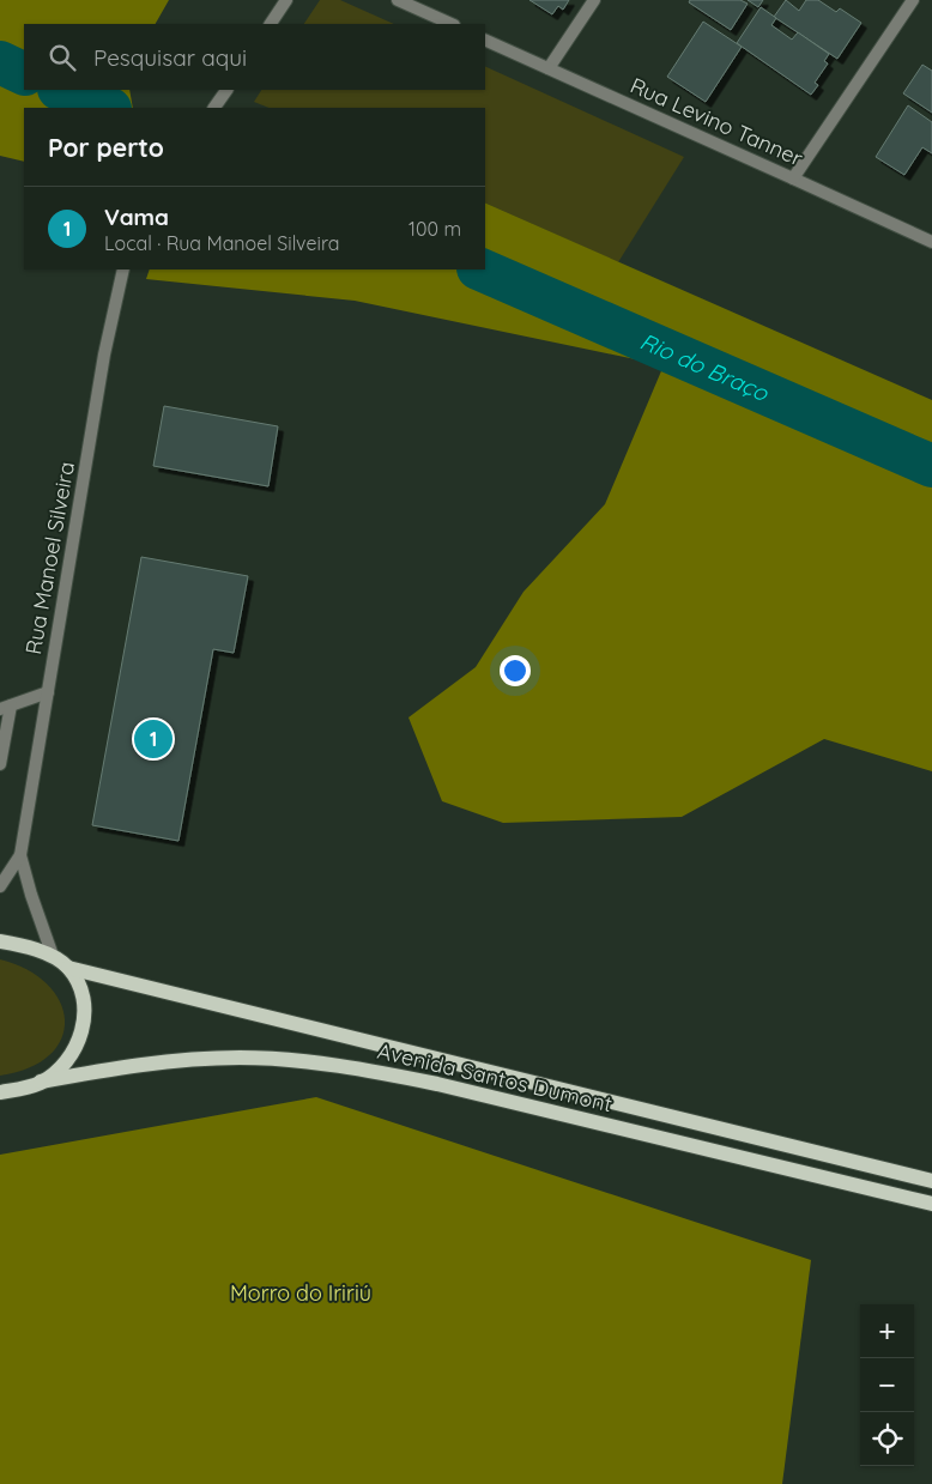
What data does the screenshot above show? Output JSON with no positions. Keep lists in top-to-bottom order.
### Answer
{
  "streets": {
    "main road": ["Avenida Santos Dumont"],
    "street": ["Rua Levino Tanner", "Rua Manoel Silveira"]
  },
  "water": ["Rio do Braço"],
  "parks": ["Morro do Iririú"],
  "page": {
    "search": "Pesquisar aqui",
    "heading": "Por perto",
    "list": [
      {
        "mark": "1",
        "name": "Vama",
        "note": "Local · Rua Manoel Silveira",
        "value": "100 m"
      }
    ],
    "pins": "1",
    "map_buttons": ["+", "−"]
  }
}
